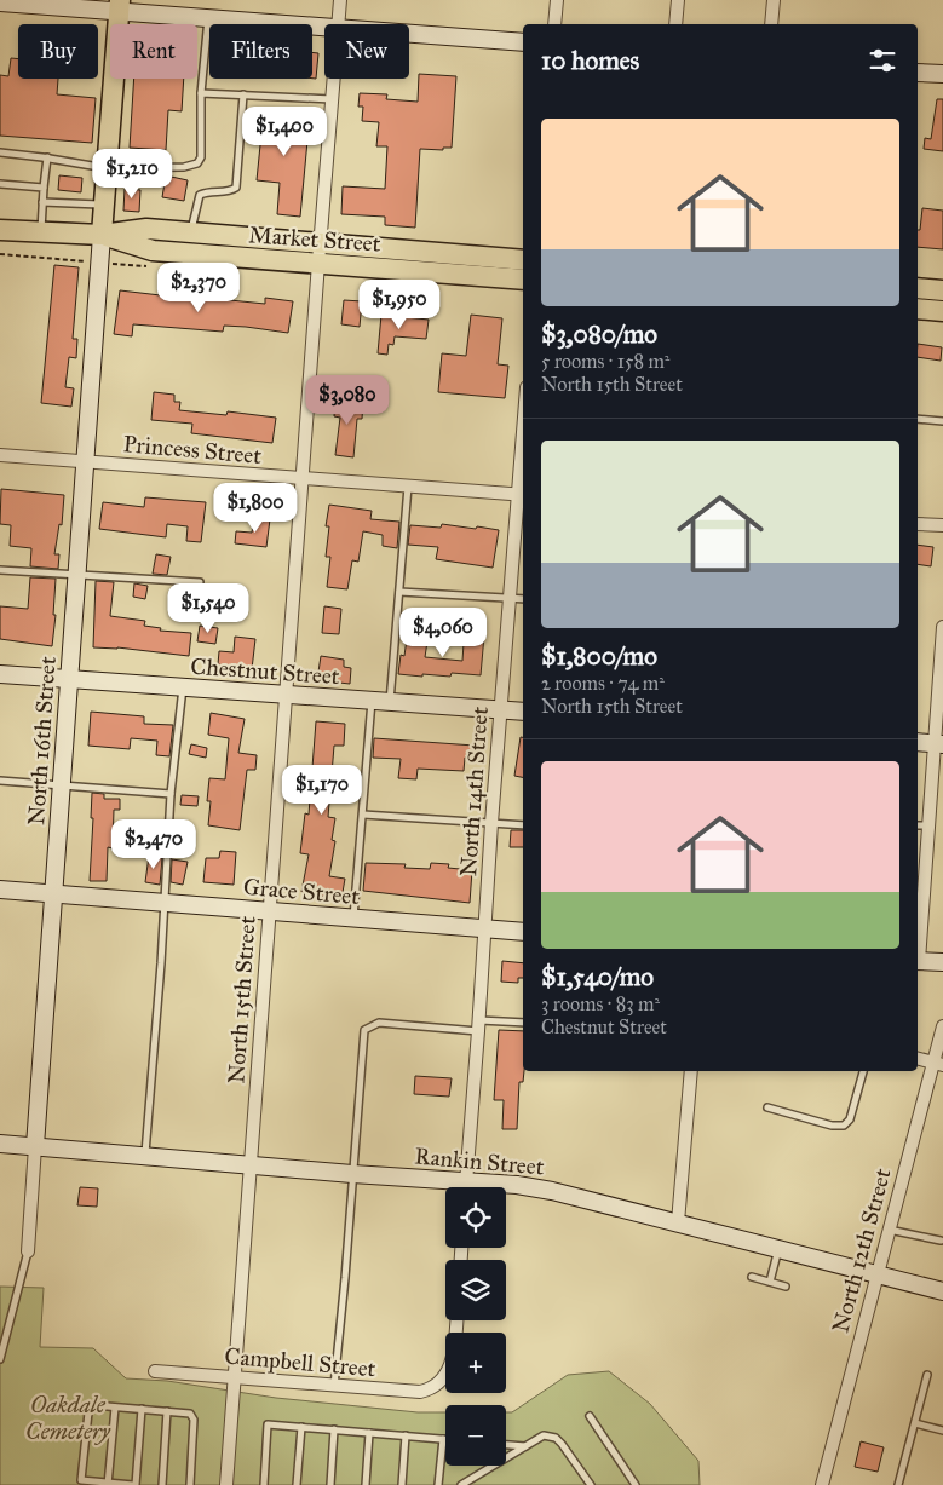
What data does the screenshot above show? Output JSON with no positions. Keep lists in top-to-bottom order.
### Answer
{
  "streets": {
    "main road": ["Market Street"],
    "street": [
      "Princess Street",
      "Chestnut Street",
      "North 16th Street",
      "North 14th Street",
      "Grace Street",
      "North 15th Street",
      "Rankin Street",
      "North 12th Street",
      "Campbell Street"
    ]
  },
  "crossings": [
    ["Market Street", "North 16th Street"],
    ["Market Street", "North 15th Street"],
    ["Princess Street", "North 16th Street"],
    ["Princess Street", "North 14th Street"],
    ["Princess Street", "North 15th Street"],
    ["Chestnut Street", "North 16th Street"],
    ["Chestnut Street", "North 14th Street"],
    ["Chestnut Street", "North 15th Street"],
    ["North 16th Street", "Grace Street"],
    ["North 16th Street", "Rankin Street"],
    ["North 14th Street", "Grace Street"],
    ["North 14th Street", "Rankin Street"],
    ["Grace Street", "North 15th Street"],
    ["North 15th Street", "Rankin Street"],
    ["North 15th Street", "Campbell Street"],
    ["Rankin Street", "North 12th Street"]
  ],
  "parks": ["Oakdale Cemetery"],
  "page": {
    "chip": [
      "Buy",
      "Rent",
      "Filters",
      "New"
    ],
    "heading": "10 homes",
    "list": [
      {
        "name": "$3,080/mo",
        "note": "5 rooms · 158 m² · North 15th Street"
      },
      {
        "name": "$1,800/mo",
        "note": "2 rooms · 74 m² · North 15th Street"
      },
      {
        "name": "$1,540/mo",
        "note": "3 rooms · 83 m² · Chestnut Street"
      }
    ],
    "price": [
      "$1,400",
      "$1,210",
      "$2,370",
      "$1,950",
      "$3,080",
      "$1,800",
      "$1,540",
      "$4,060",
      "$1,170",
      "$2,470"
    ],
    "map_buttons": ["+", "−"]
  }
}
